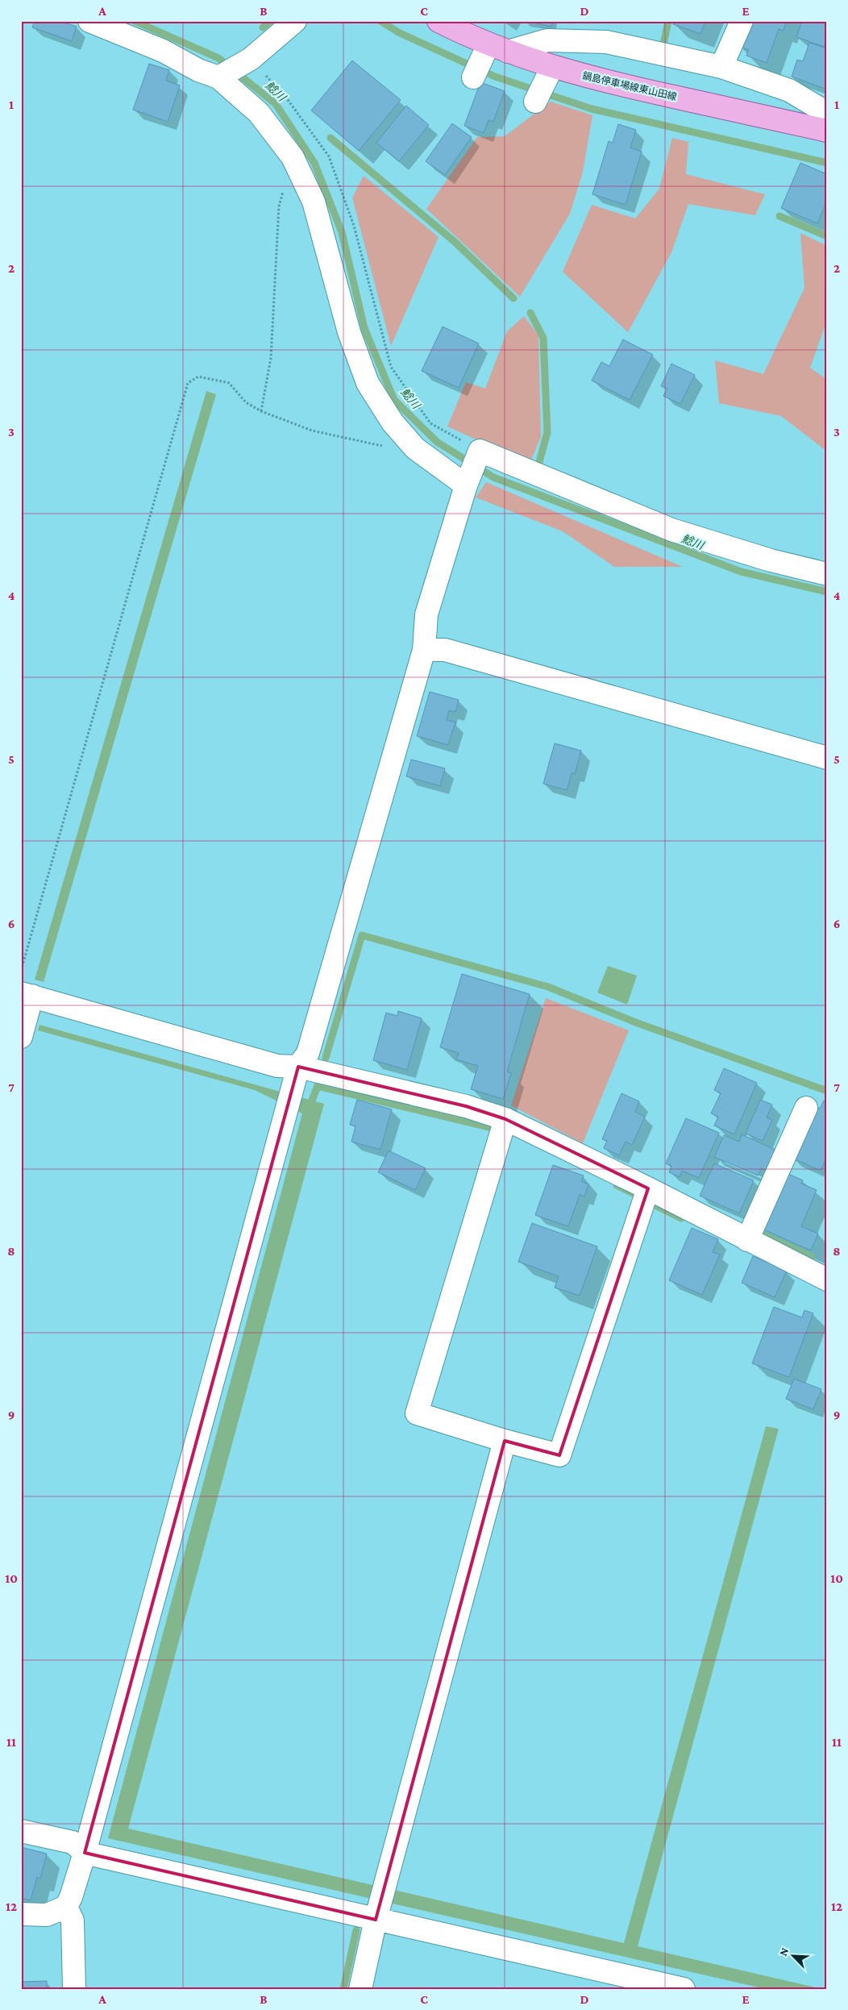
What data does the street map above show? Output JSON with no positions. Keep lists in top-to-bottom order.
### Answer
{
  "streets": {
    "main road": ["鍋島停車場線東山田線"]
  },
  "water": ["鯰川"],
  "north": "top left",
  "grid": {
    "columns": [
      "A",
      "B",
      "C",
      "D",
      "E"
    ],
    "rows": [
      "1",
      "2",
      "3",
      "4",
      "5",
      "6",
      "7",
      "8",
      "9",
      "10",
      "11",
      "12"
    ]
  }
}
